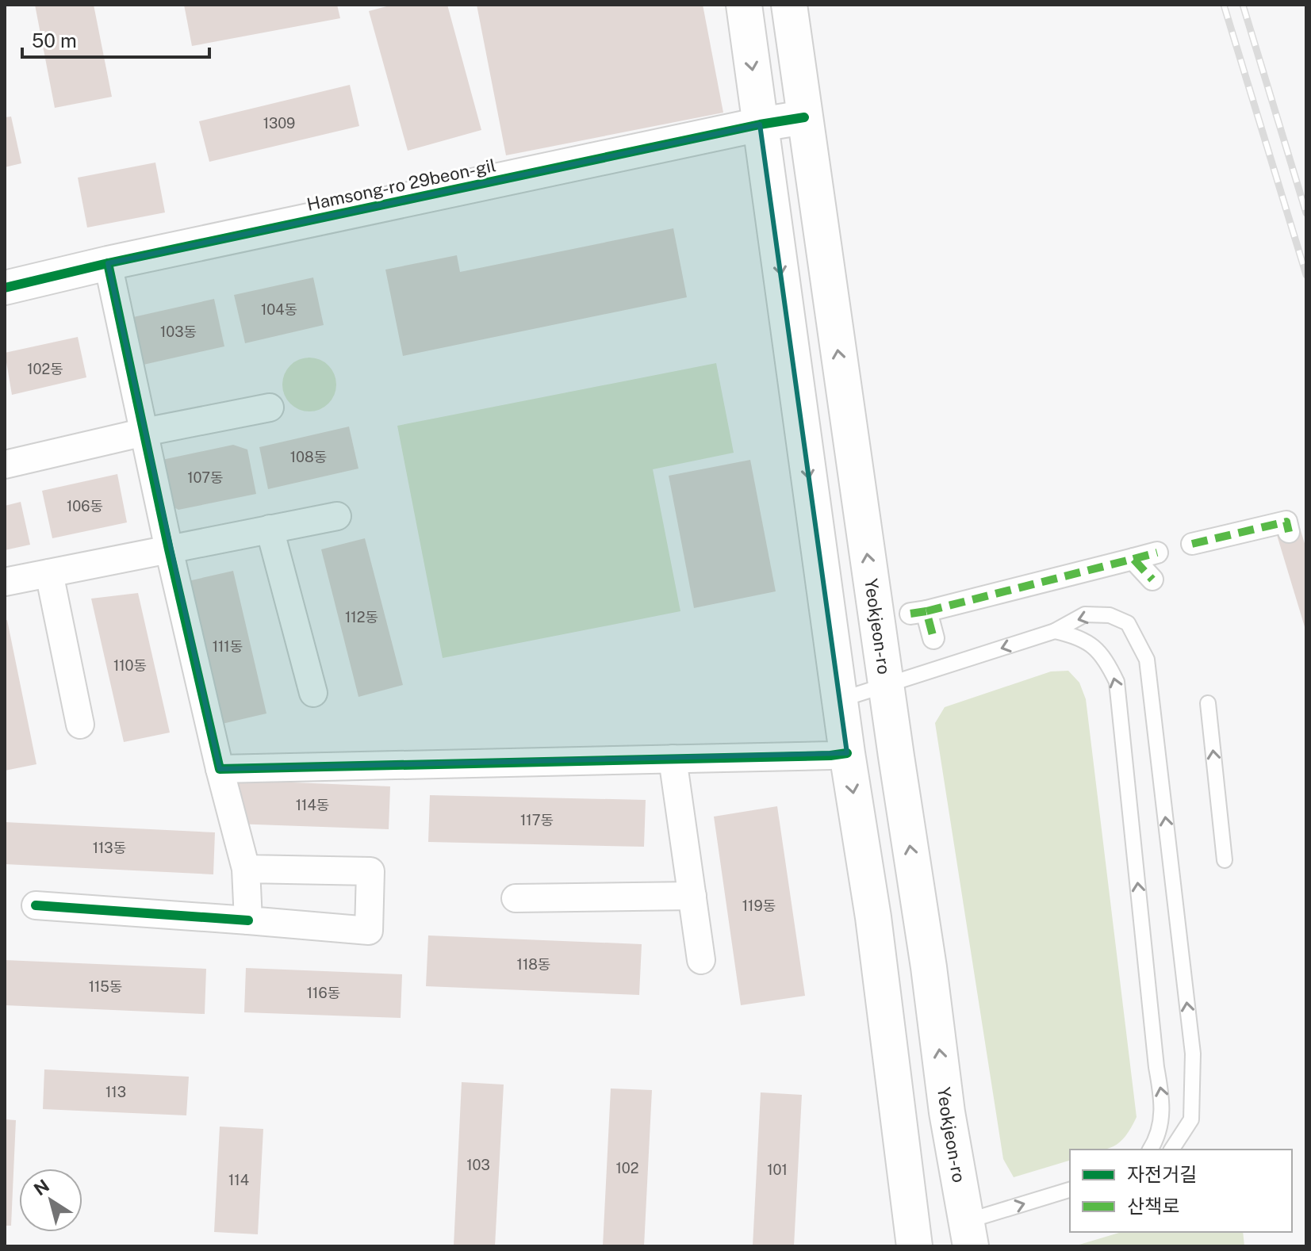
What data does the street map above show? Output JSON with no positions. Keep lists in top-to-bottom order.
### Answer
{
  "streets": {
    "main road": ["Yeokjeon-ro"],
    "street": ["Hamsong-ro 29beon-gil"]
  },
  "crossings": [
    ["Hamsong-ro 29beon-gil", "Yeokjeon-ro"]
  ],
  "house_numbers": [
    "1309",
    "104동",
    "103동",
    "102동",
    "108동",
    "107동",
    "106동",
    "112동",
    "111동",
    "110동",
    "114동",
    "117동",
    "113동",
    "119동",
    "118동",
    "115동",
    "116동",
    "113",
    "103",
    "102",
    "101",
    "114"
  ],
  "legend": ["자전거길", "산책로"],
  "scale_bar": "50 m",
  "north": "top left"
}
